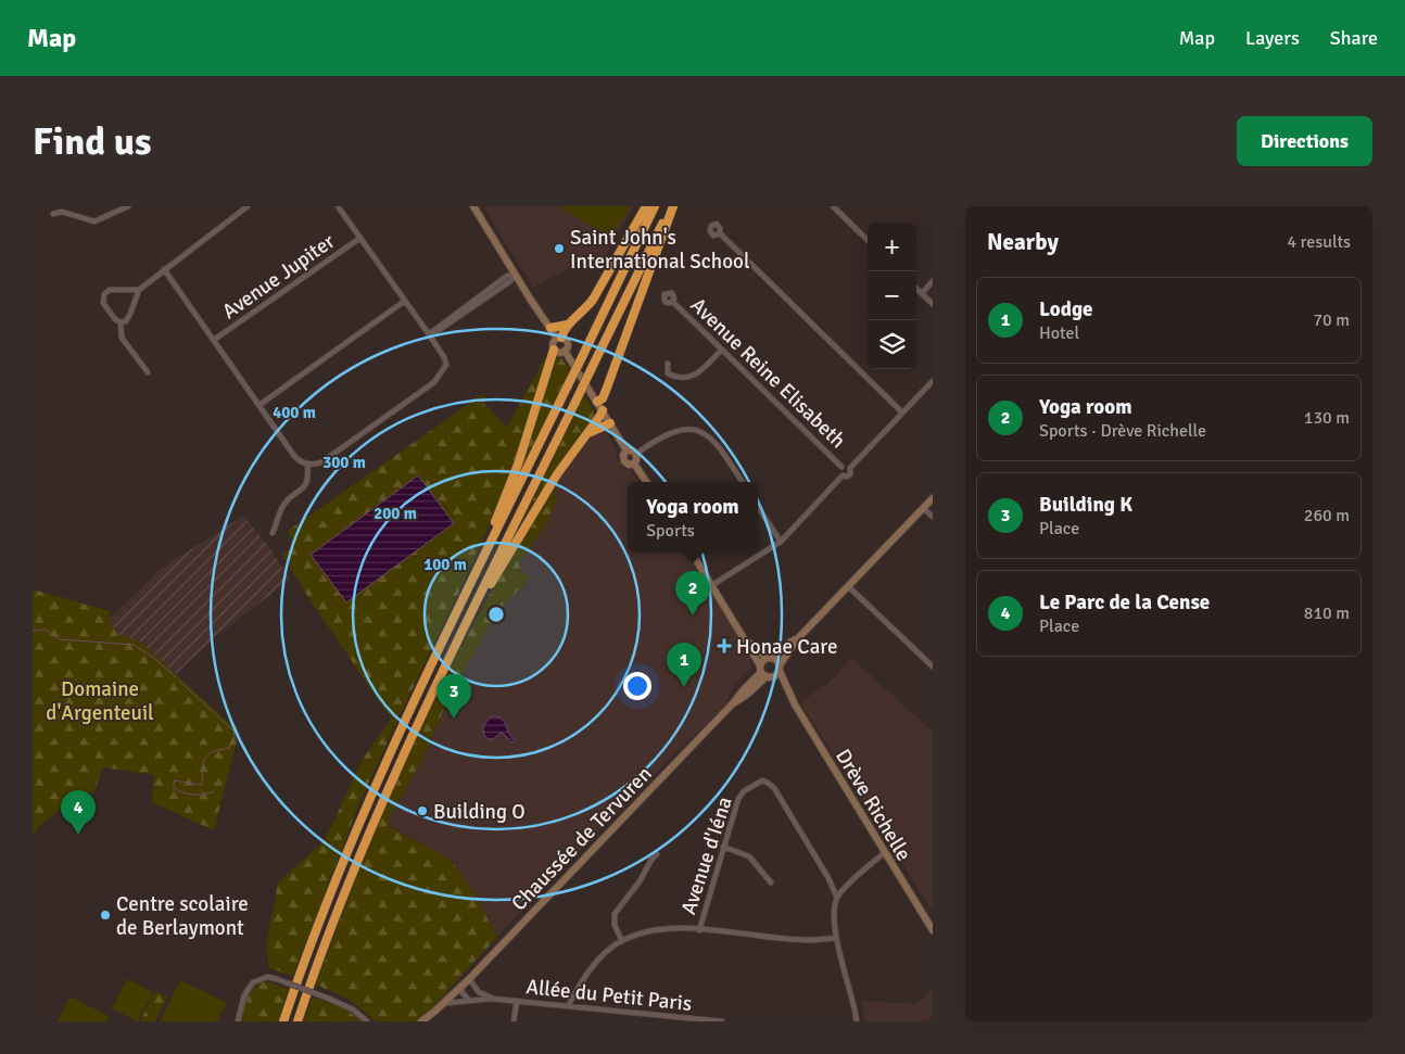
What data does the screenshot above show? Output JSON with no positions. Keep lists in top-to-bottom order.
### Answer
{
  "streets": {
    "main road": ["Drève Richelle", "Chaussée de Tervuren"],
    "street": [
      "Avenue Jupiter",
      "Avenue Reine Elisabeth",
      "Avenue d'Iéna",
      "Allée du Petit Paris"
    ]
  },
  "crossings": [
    ["Drève Richelle", "Chaussée de Tervuren"],
    ["Chaussée de Tervuren", "Allée du Petit Paris"]
  ],
  "parks": ["Domaine d'Argenteuil"],
  "places": {
    "other": ["Saint John's International School", "Building O", "Centre scolaire de Berlaymont"],
    "health": ["Honae Care"]
  },
  "page": {
    "header": "Map",
    "nav": ["Map", "Layers", "Share"],
    "buttons": "Directions",
    "title": "Find us",
    "heading": ["Nearby", "4 results"],
    "map_buttons": ["+", "−"],
    "list": [
      {
        "mark": "1",
        "name": "Lodge",
        "note": "Hotel",
        "value": "70 m"
      },
      {
        "mark": "2",
        "name": "Yoga room",
        "note": "Sports · Drève Richelle",
        "value": "130 m"
      },
      {
        "mark": "3",
        "name": "Building K",
        "note": "Place",
        "value": "260 m"
      },
      {
        "mark": "4",
        "name": "Le Parc de la Cense",
        "note": "Place",
        "value": "810 m"
      }
    ],
    "popup": ["Yoga room", "Sports"],
    "pins": [
      "2",
      "1",
      "3",
      "4"
    ]
  },
  "rings": [
    "400 m",
    "300 m",
    "200 m",
    "100 m"
  ]
}
